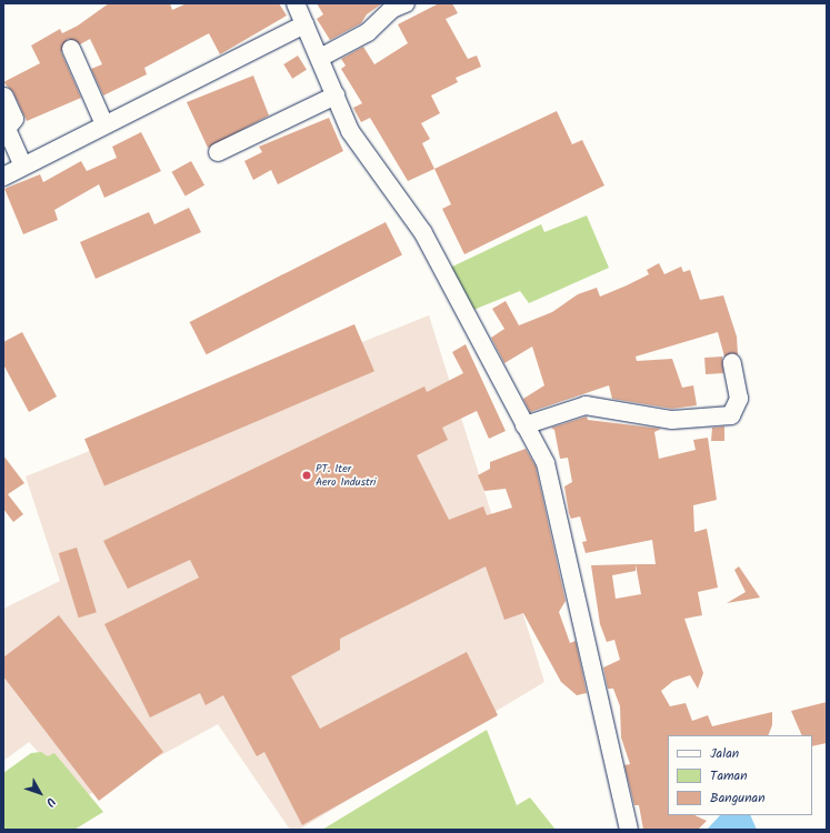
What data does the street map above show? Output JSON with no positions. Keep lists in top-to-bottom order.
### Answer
{
  "places": ["PT. Iter Aero Industri"],
  "legend": ["Jalan", "Taman", "Bangunan"],
  "north": "bottom right"
}
